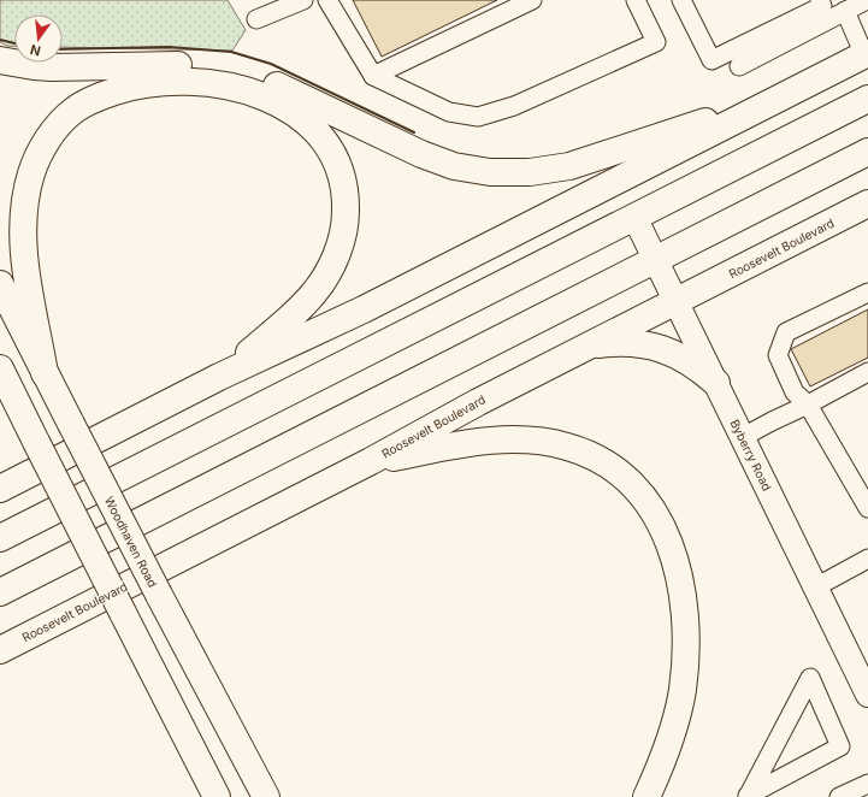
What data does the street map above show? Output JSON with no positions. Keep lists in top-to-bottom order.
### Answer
{
  "streets": {
    "highway": ["Roosevelt Boulevard", "Woodhaven Road"],
    "main road": ["Byberry Road"]
  },
  "crossings": [
    ["Roosevelt Boulevard", "Byberry Road"]
  ],
  "north": "bottom"
}
